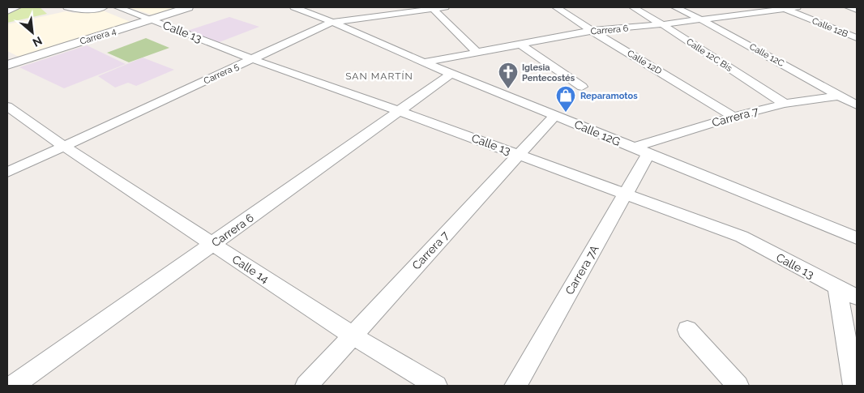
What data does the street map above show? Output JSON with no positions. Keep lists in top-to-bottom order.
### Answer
{
  "streets": {
    "street": [
      "Calle 12B",
      "Carrera 6",
      "Calle 13",
      "Carrera 4",
      "Calle 12C Bis",
      "Calle 12C",
      "Calle 12D",
      "Carrera 5",
      "Carrera 7",
      "Calle 12G",
      "Calle 14",
      "Carrera 7A"
    ]
  },
  "crossings": [
    ["Calle 12B", "Carrera 6"],
    ["Carrera 6", "Calle 13"],
    ["Carrera 6", "Calle 12C Bis"],
    ["Carrera 6", "Calle 12C"],
    ["Carrera 6", "Calle 12D"],
    ["Carrera 6", "Calle 12G"],
    ["Carrera 6", "Calle 14"],
    ["Calle 13", "Carrera 4"],
    ["Calle 13", "Carrera 5"],
    ["Calle 13", "Carrera 7"],
    ["Calle 13", "Carrera 7A"],
    ["Calle 12C Bis", "Carrera 7"],
    ["Calle 12C", "Carrera 7"],
    ["Calle 12D", "Carrera 7"],
    ["Carrera 5", "Calle 12G"],
    ["Carrera 5", "Calle 14"],
    ["Carrera 7", "Calle 12G"],
    ["Carrera 7", "Calle 14"],
    ["Carrera 7", "Carrera 7A"],
    ["Calle 12G", "Carrera 7A"]
  ],
  "districts": ["SAN MARTÍN"],
  "places": {
    "church": ["Iglesia Pentecostés"],
    "shop": ["Reparamotos"]
  },
  "north": "bottom right"
}
